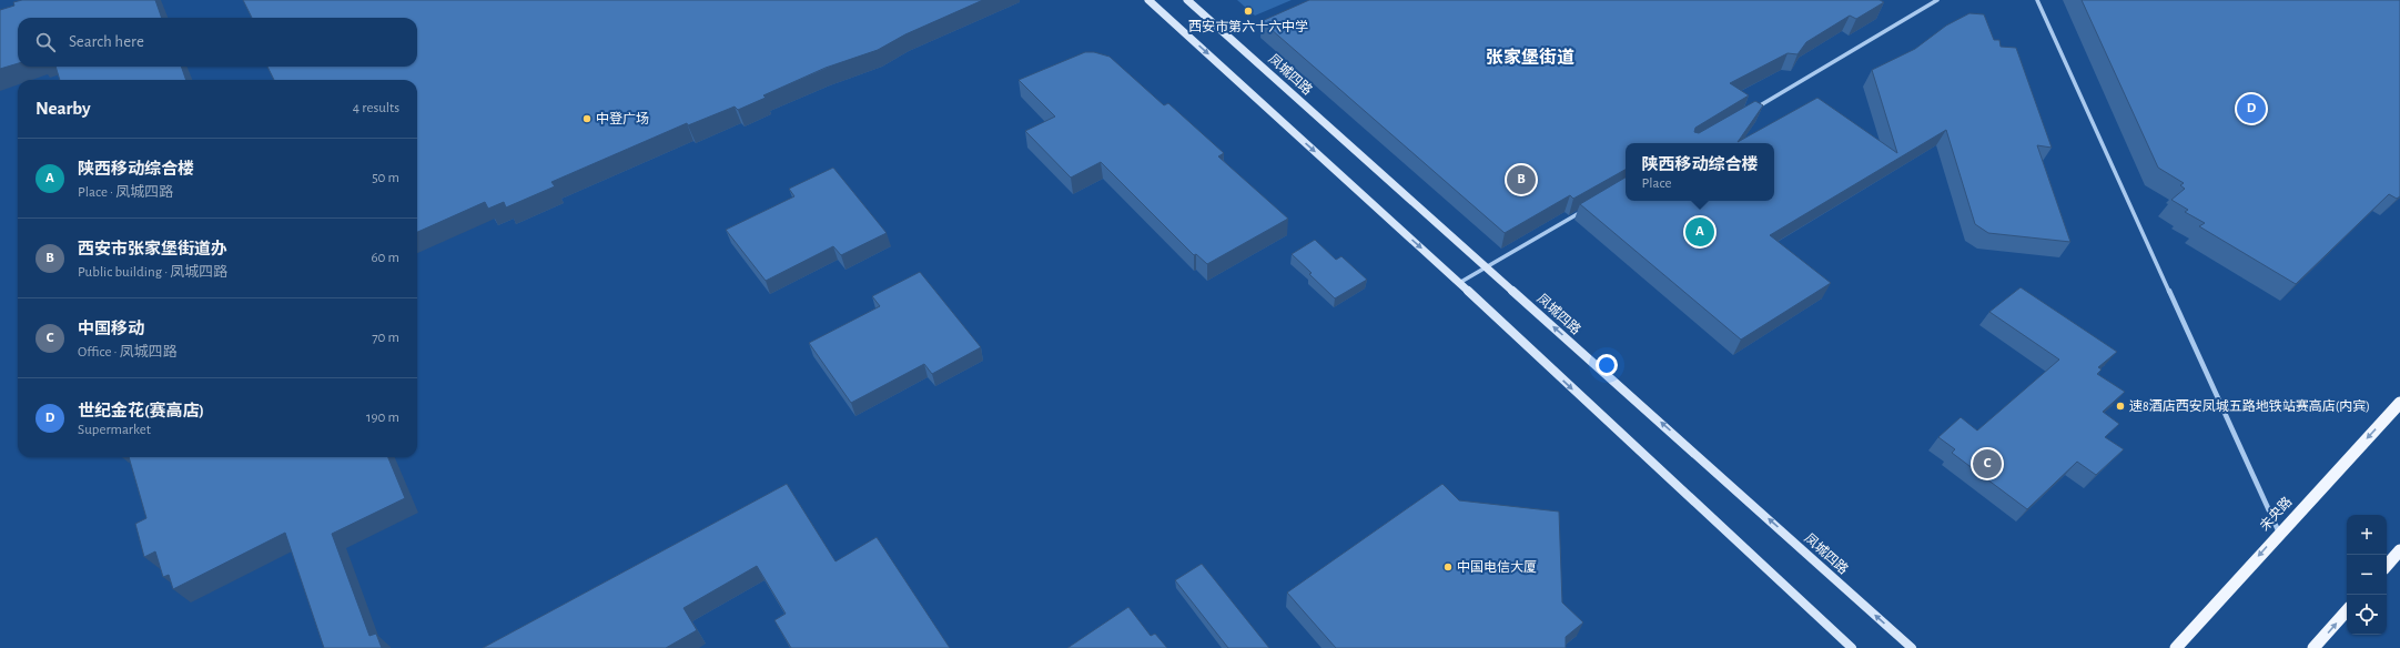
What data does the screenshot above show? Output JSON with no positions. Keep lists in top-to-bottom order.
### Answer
{
  "streets": {
    "main road": ["未央路"],
    "street": ["凤城四路"]
  },
  "one_way": ["未央路"],
  "districts": ["张家堡街道"],
  "places": [
    "西安市第六十六中学",
    "中登广场",
    "速8酒店西安凤城五路地铁站赛高店(内宾)",
    "中国电信大厦"
  ],
  "page": {
    "search": "Search here",
    "heading": ["Nearby", "4 results"],
    "pins": [
      "D",
      "B",
      "A",
      "C"
    ],
    "list": [
      {
        "mark": "A",
        "name": "陕西移动综合楼",
        "note": "Place · 凤城四路",
        "value": "50 m"
      },
      {
        "mark": "B",
        "name": "西安市张家堡街道办",
        "note": "Public building · 凤城四路",
        "value": "60 m"
      },
      {
        "mark": "C",
        "name": "中国移动",
        "note": "Office · 凤城四路",
        "value": "70 m"
      },
      {
        "mark": "D",
        "name": "世纪金花(赛高店)",
        "note": "Supermarket",
        "value": "190 m"
      }
    ],
    "popup": ["陕西移动综合楼", "Place"],
    "map_buttons": ["+", "−"]
  }
}
